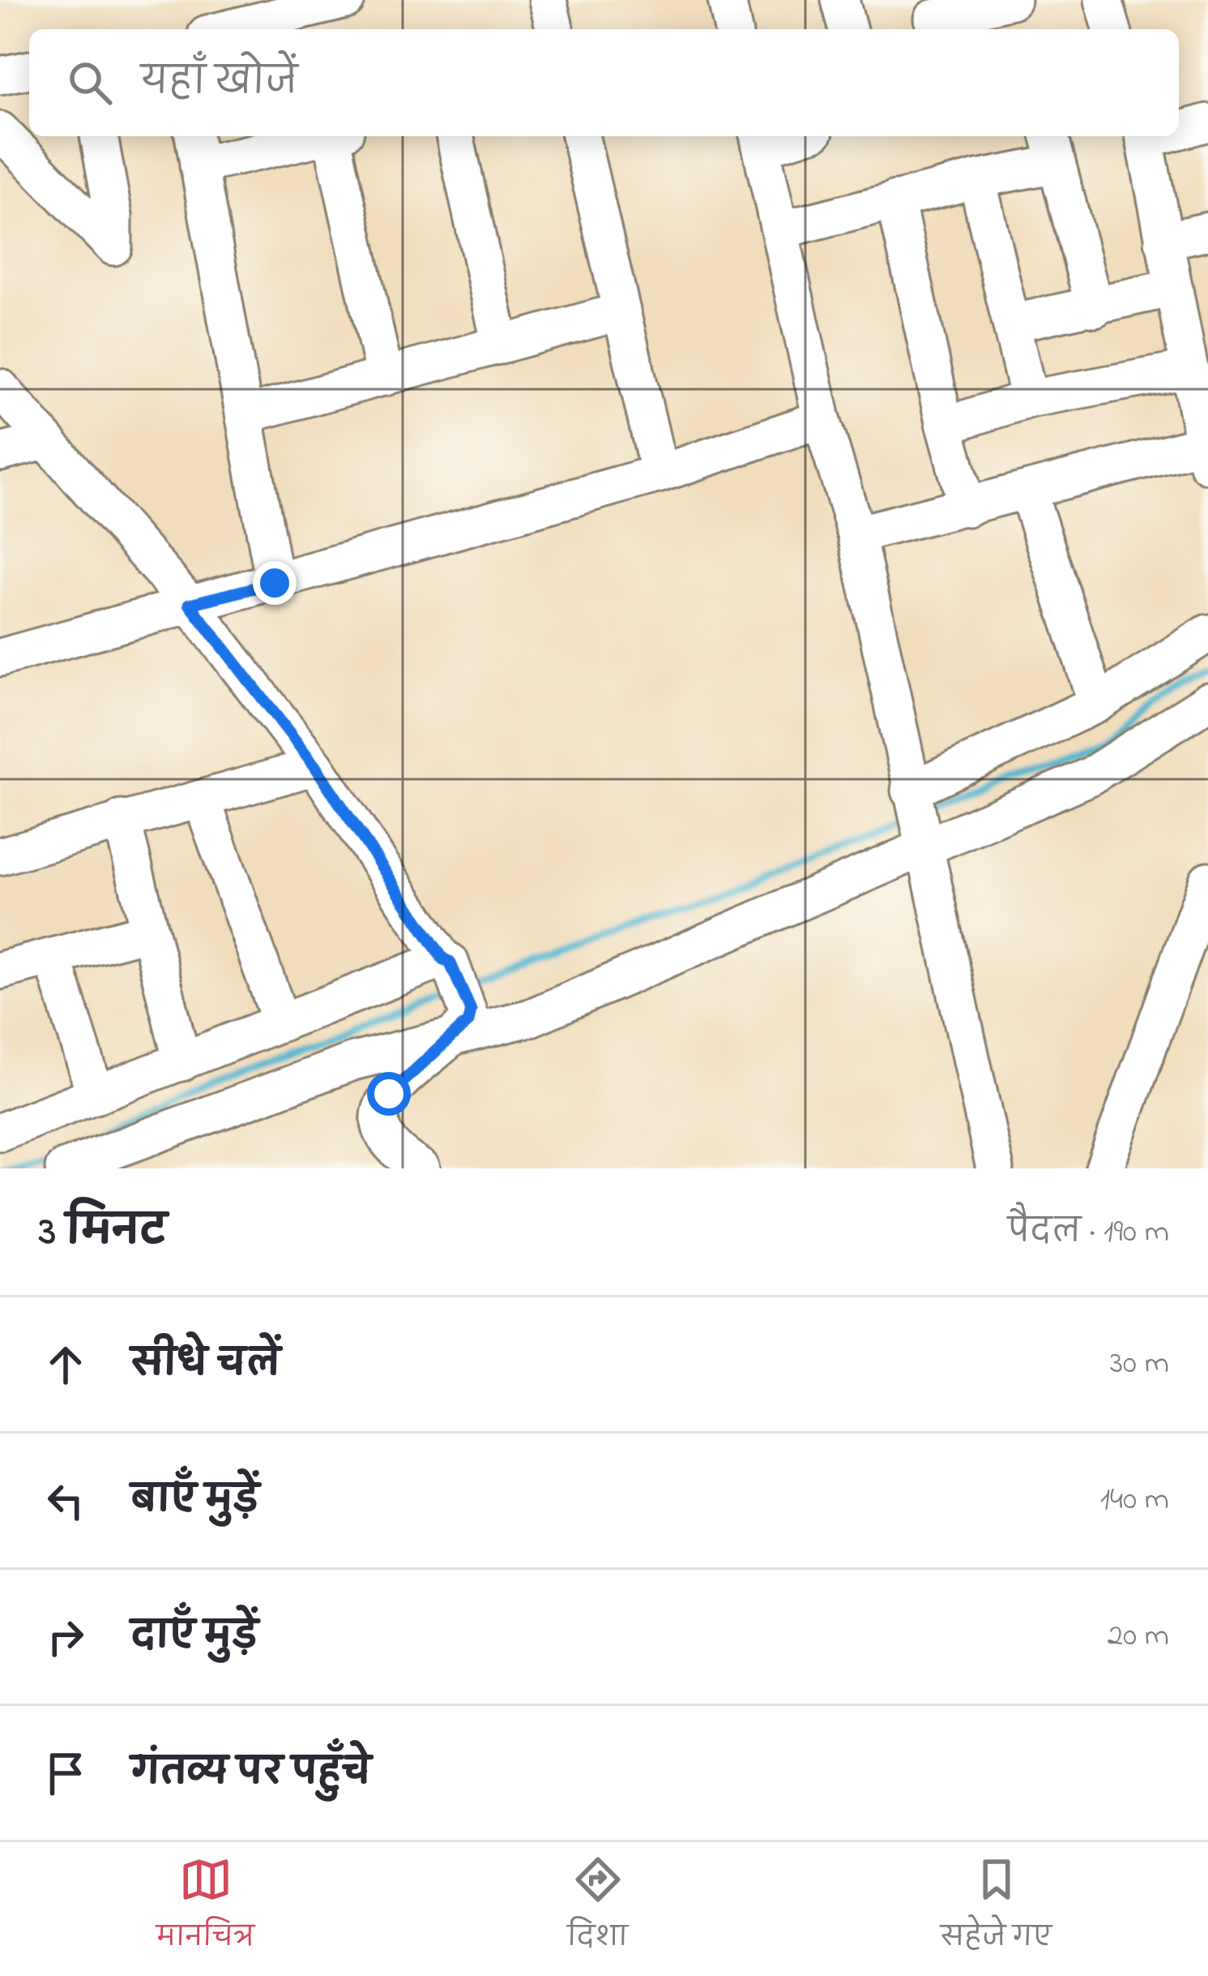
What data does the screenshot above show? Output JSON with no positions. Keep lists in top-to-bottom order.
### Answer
{
  "page": {
    "search": "यहाँ खोजें",
    "heading": ["3 मिनट", "पैदल · 190 m"],
    "list": [
      ["सीधे चलें", "30 m"],
      ["बाएँ मुड़ें", "140 m"],
      ["दाएँ मुड़ें", "20 m"],
      "गंतव्य पर पहुँचे"
    ],
    "nav": ["मानचित्र", "दिशा", "सहेजे गए"]
  }
}
